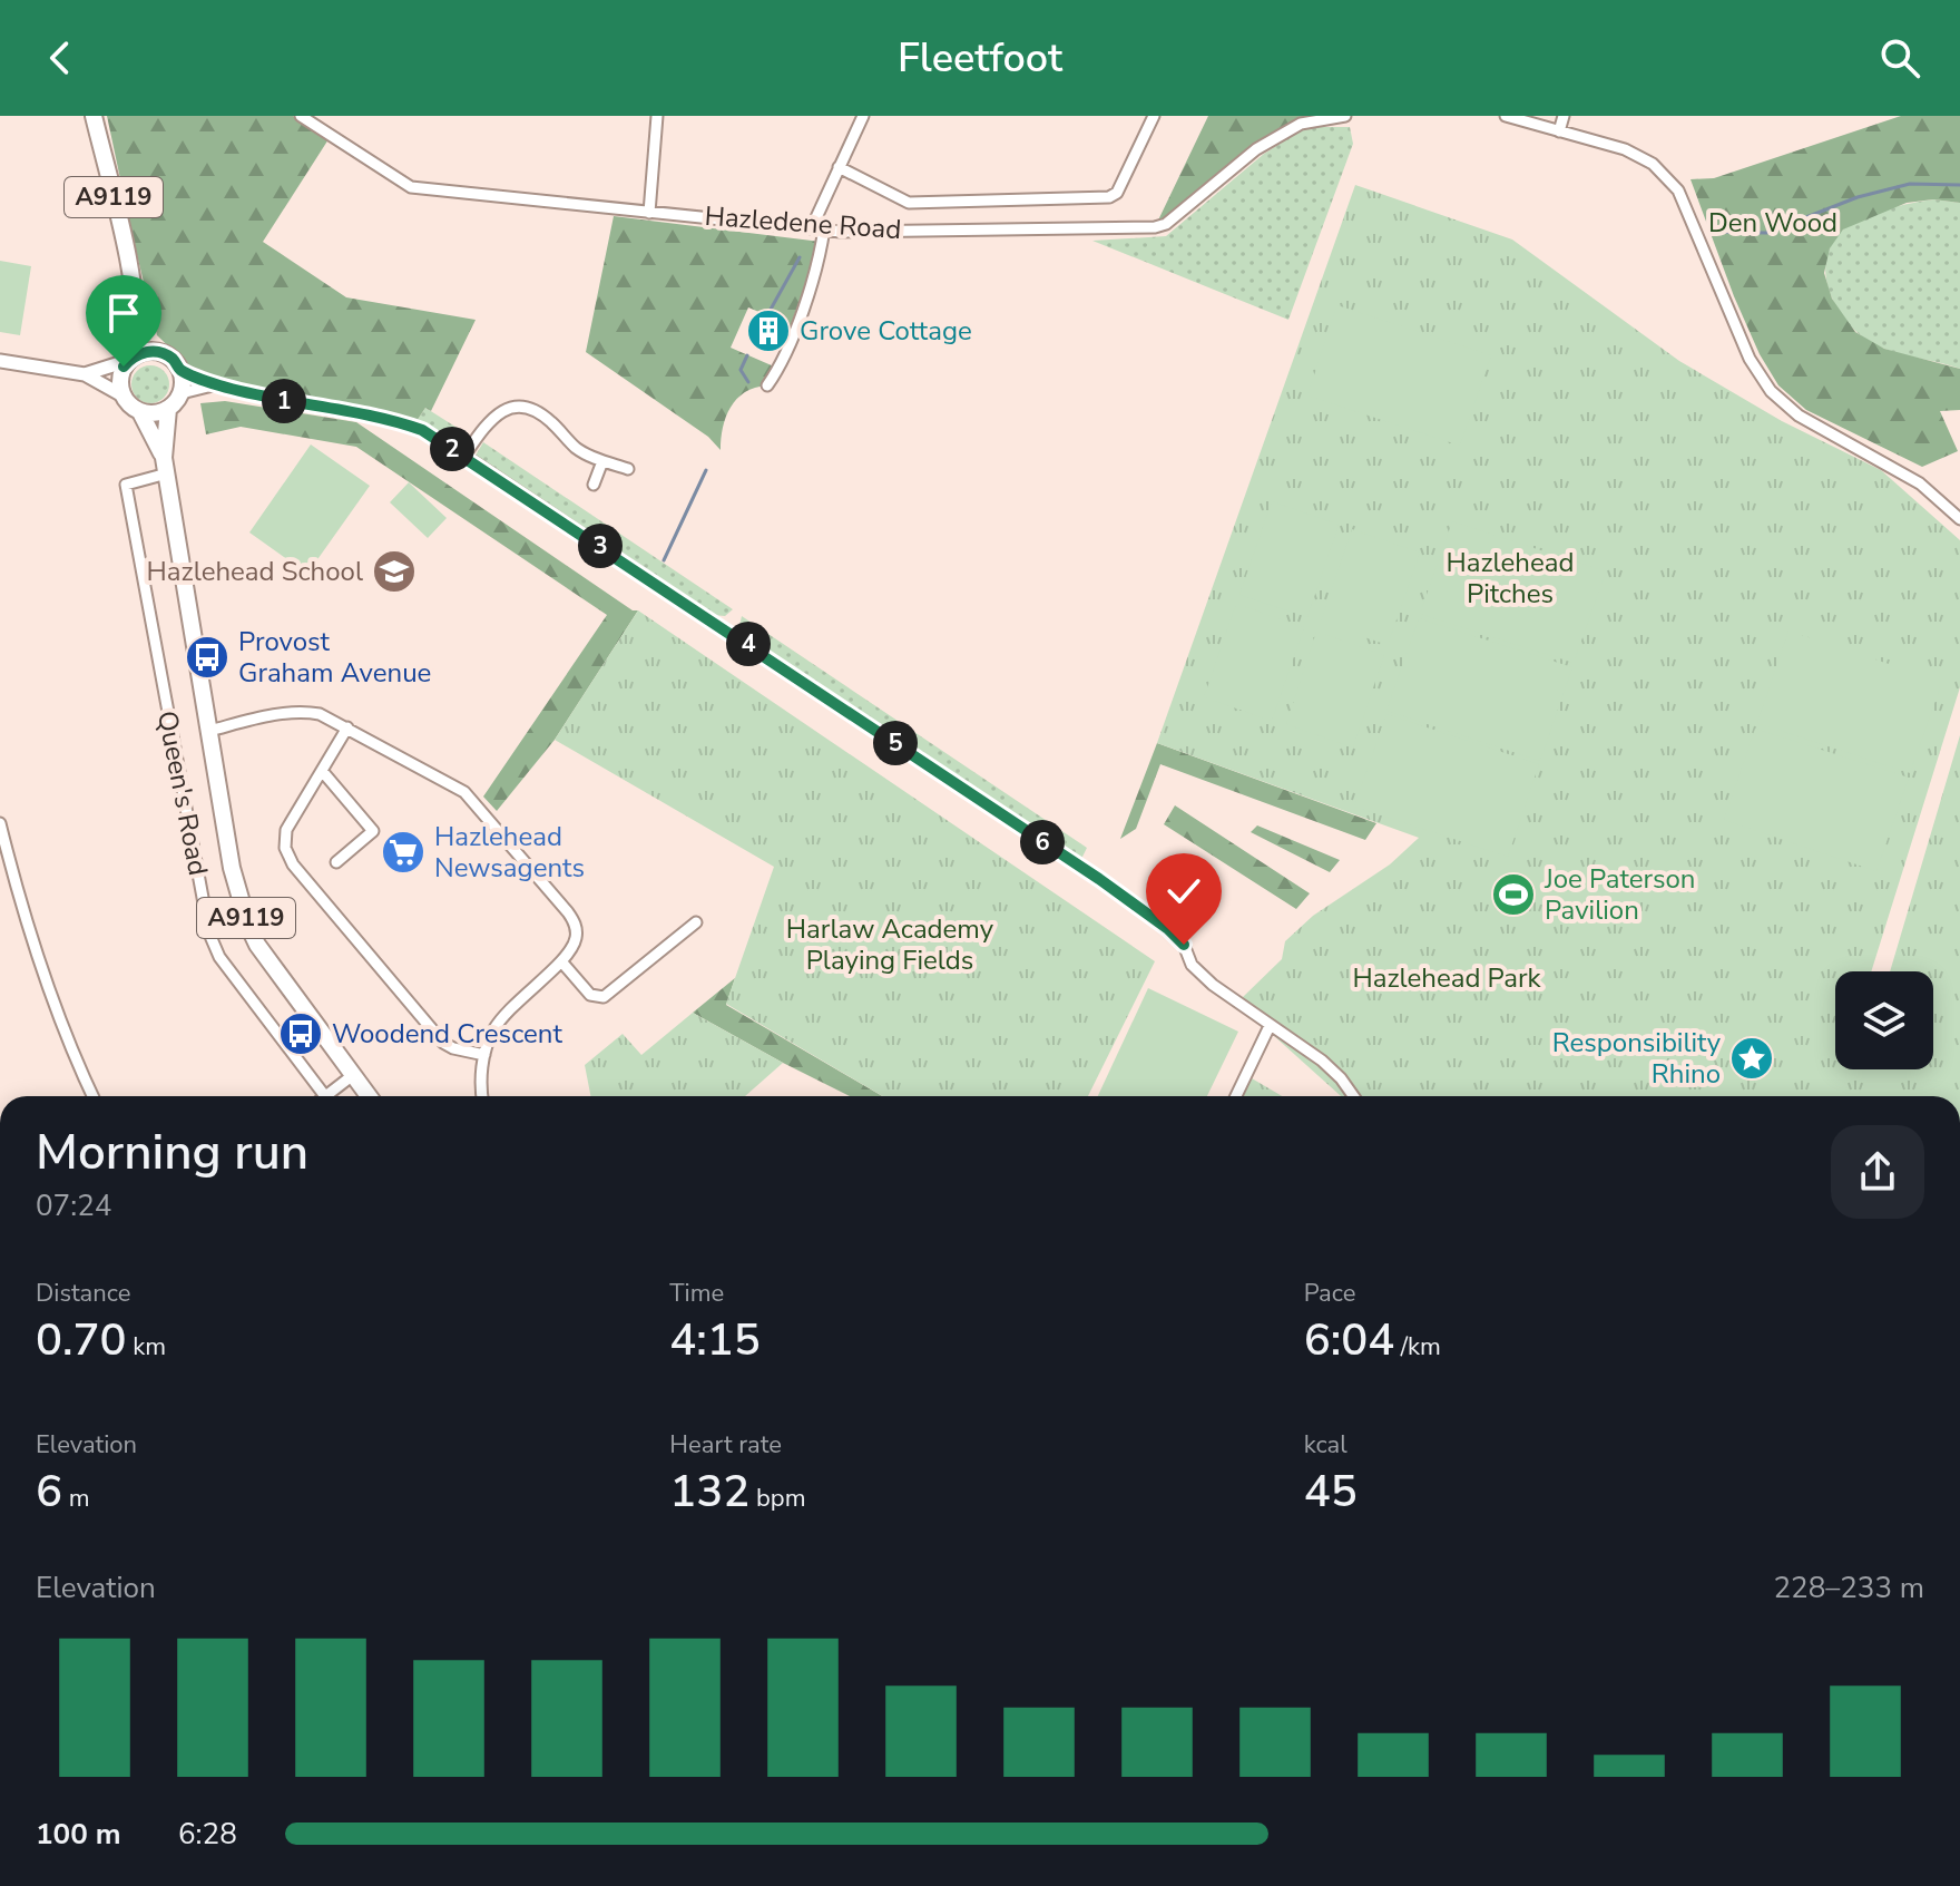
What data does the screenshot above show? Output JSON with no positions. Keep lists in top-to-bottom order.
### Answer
{
  "streets": {
    "main road": ["A9119", "Queen's Road"],
    "street": ["Hazledene Road"]
  },
  "crossings": [
    ["A9119", "Queen's Road"]
  ],
  "parks": [
    "Den Wood",
    "Hazlehead Pitches",
    "Harlaw Academy Playing Fields",
    "Hazlehead Park"
  ],
  "places": {
    "building": ["Grove Cottage"],
    "school or university": ["Hazlehead School"],
    "bus stop": ["Provost Graham Avenue", "Woodend Crescent"],
    "supermarket": ["Hazlehead Newsagents"],
    "sports": ["Joe Paterson Pavilion"],
    "place": ["Responsibility Rhino"]
  },
  "page": {
    "header": "Fleetfoot",
    "pins": [
      "1",
      "2",
      "3",
      "4",
      "5",
      "6"
    ],
    "heading": ["Morning run", "07:24"],
    "stats": [
      ["Distance", "0.70 km"],
      ["Time", "4:15"],
      ["Pace", "6:04 /km"],
      ["Elevation", "6 m"],
      ["Heart rate", "132 bpm"],
      ["kcal", "45"]
    ],
    "chart": ["Elevation", "228–233 m"],
    "list": [
      {
        "name": "100 m",
        "note": "6:28"
      }
    ]
  }
}
